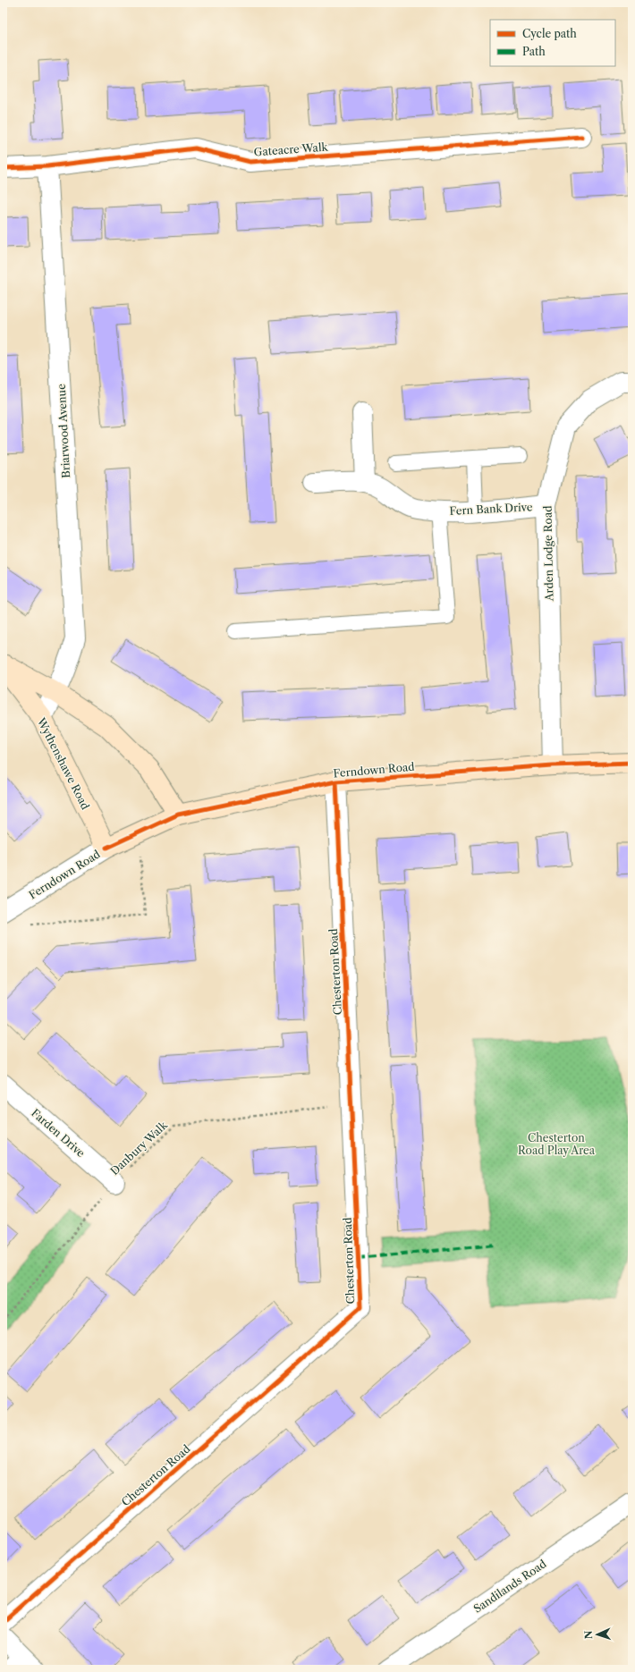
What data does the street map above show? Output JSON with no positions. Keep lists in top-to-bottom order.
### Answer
{
  "streets": {
    "main road": ["Wythenshawe Road", "Ferndown Road"],
    "street": [
      "Gateacre Walk",
      "Briarwood Avenue",
      "Fern Bank Drive",
      "Arden Lodge Road",
      "Chesterton Road",
      "Farden Drive",
      "Sandilands Road"
    ],
    "path": ["Danbury Walk"]
  },
  "crossings": [
    ["Gateacre Walk", "Briarwood Avenue"],
    ["Briarwood Avenue", "Wythenshawe Road"],
    ["Fern Bank Drive", "Arden Lodge Road"],
    ["Arden Lodge Road", "Ferndown Road"],
    ["Wythenshawe Road", "Ferndown Road"],
    ["Ferndown Road", "Chesterton Road"],
    ["Chesterton Road", "Danbury Walk"],
    ["Farden Drive", "Danbury Walk"]
  ],
  "parks": ["Chesterton Road Play Area"],
  "legend": ["Cycle path", "Path"],
  "north": "left"
}
